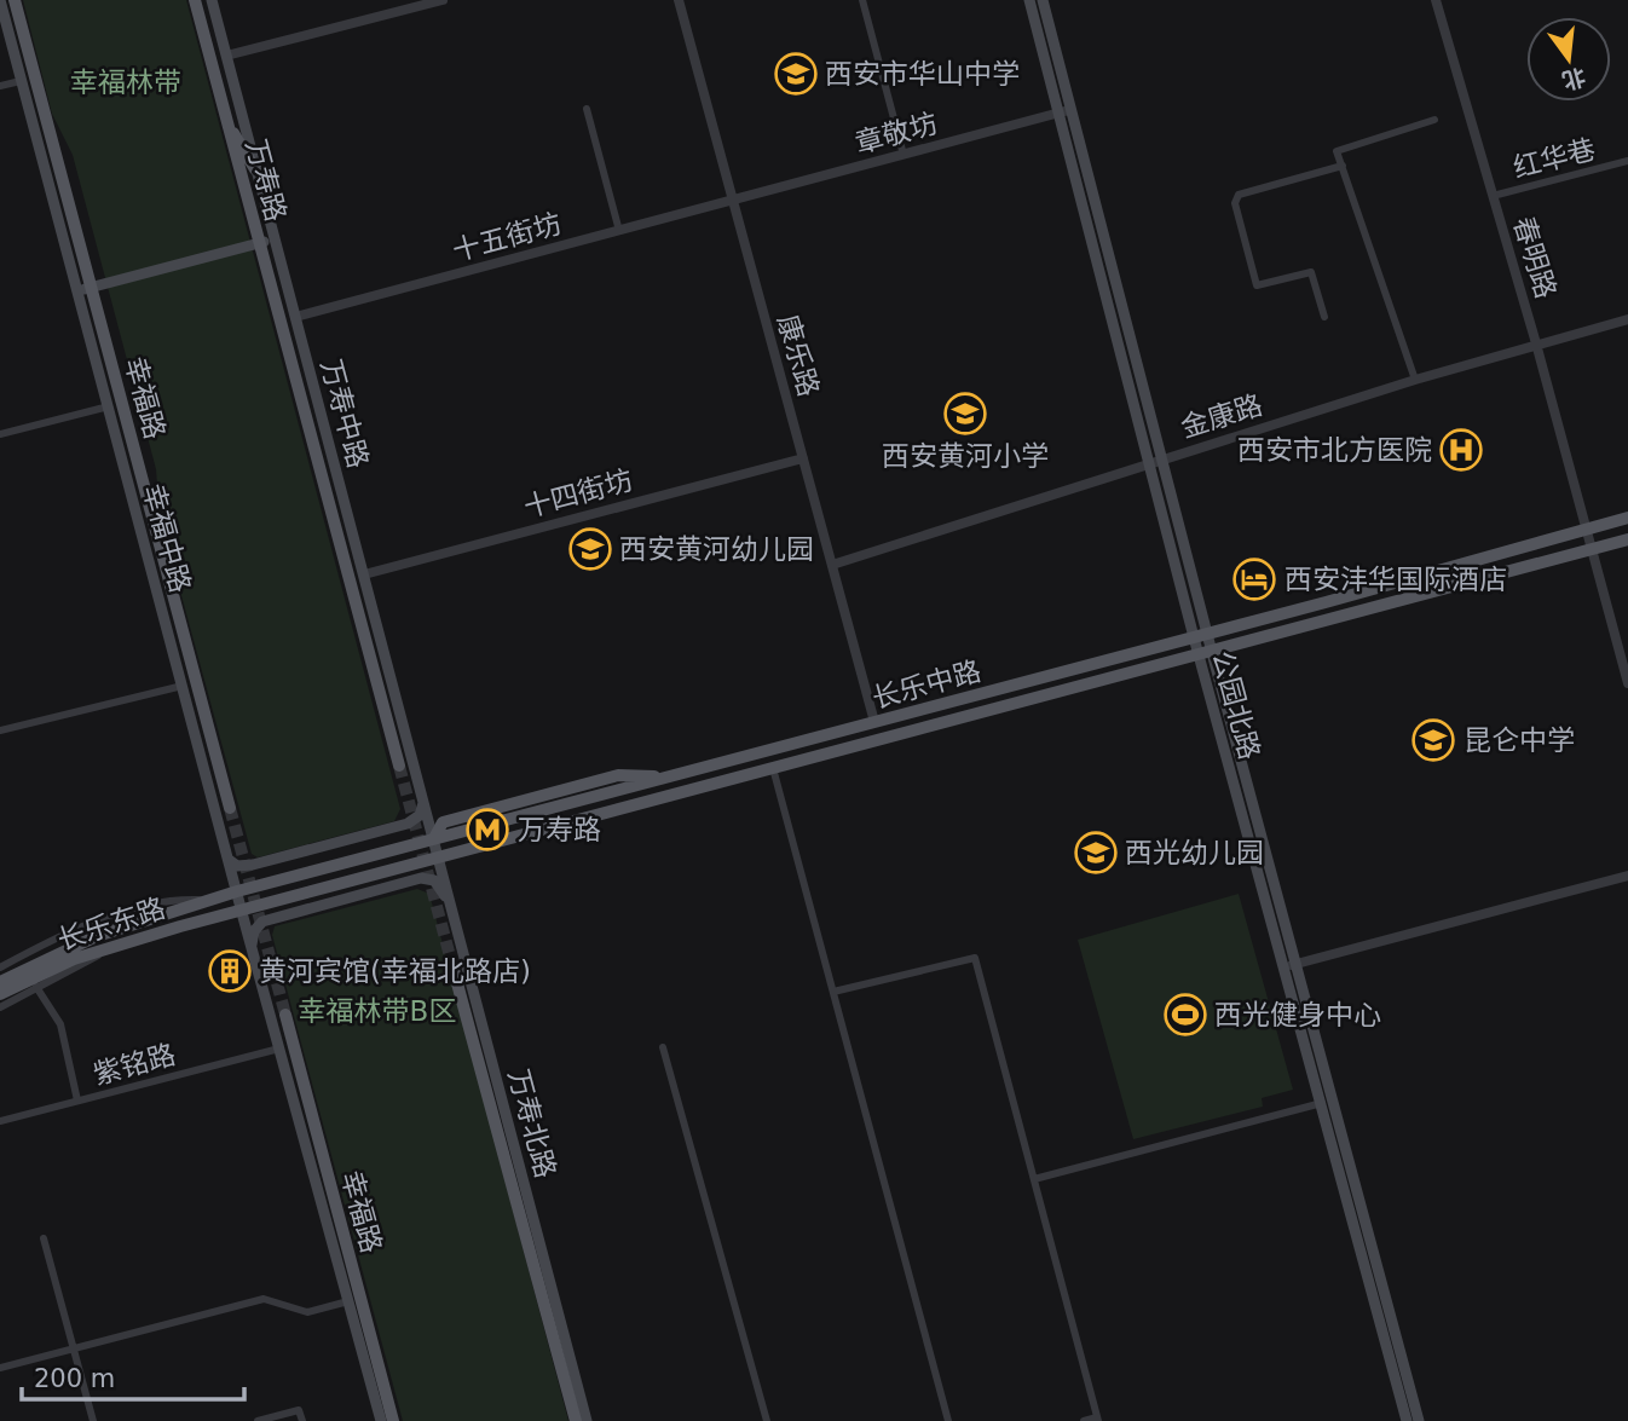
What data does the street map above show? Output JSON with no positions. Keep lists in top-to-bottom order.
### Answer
{
  "streets": {
    "main road": [
      "万寿路",
      "幸福路",
      "万寿中路",
      "幸福中路",
      "长乐中路",
      "公园北路",
      "长乐东路",
      "万寿北路"
    ],
    "street": [
      "章敬坊",
      "红华巷",
      "十五街坊",
      "春明路",
      "康乐路",
      "金康路",
      "十四街坊",
      "紫铭路"
    ]
  },
  "crossings": [
    ["章敬坊", "十五街坊"],
    ["章敬坊", "康乐路"],
    ["章敬坊", "公园北路"],
    ["红华巷", "春明路"],
    ["十五街坊", "康乐路"],
    ["十五街坊", "万寿中路"],
    ["春明路", "金康路"],
    ["春明路", "长乐中路"],
    ["康乐路", "金康路"],
    ["康乐路", "十四街坊"],
    ["康乐路", "长乐中路"],
    ["万寿中路", "十四街坊"],
    ["万寿中路", "长乐中路"],
    ["万寿中路", "万寿北路"],
    ["金康路", "公园北路"],
    ["幸福中路", "长乐中路"],
    ["幸福中路", "长乐东路"],
    ["幸福中路", "紫铭路"],
    ["长乐中路", "公园北路"],
    ["长乐中路", "长乐东路"],
    ["长乐中路", "万寿北路"]
  ],
  "parks": ["幸福林带", "幸福林带B区"],
  "places": {
    "school or university": [
      "西安市华山中学",
      "西安黄河小学",
      "西安黄河幼儿园",
      "昆仑中学",
      "西光幼儿园"
    ],
    "hospital": ["西安市北方医院"],
    "hotel": ["西安沣华国际酒店"],
    "metro station": ["万寿路"],
    "building": ["黄河宾馆(幸福北路店)"],
    "sports": ["西光健身中心"]
  },
  "scale_bar": "200 m",
  "north": "bottom"
}
